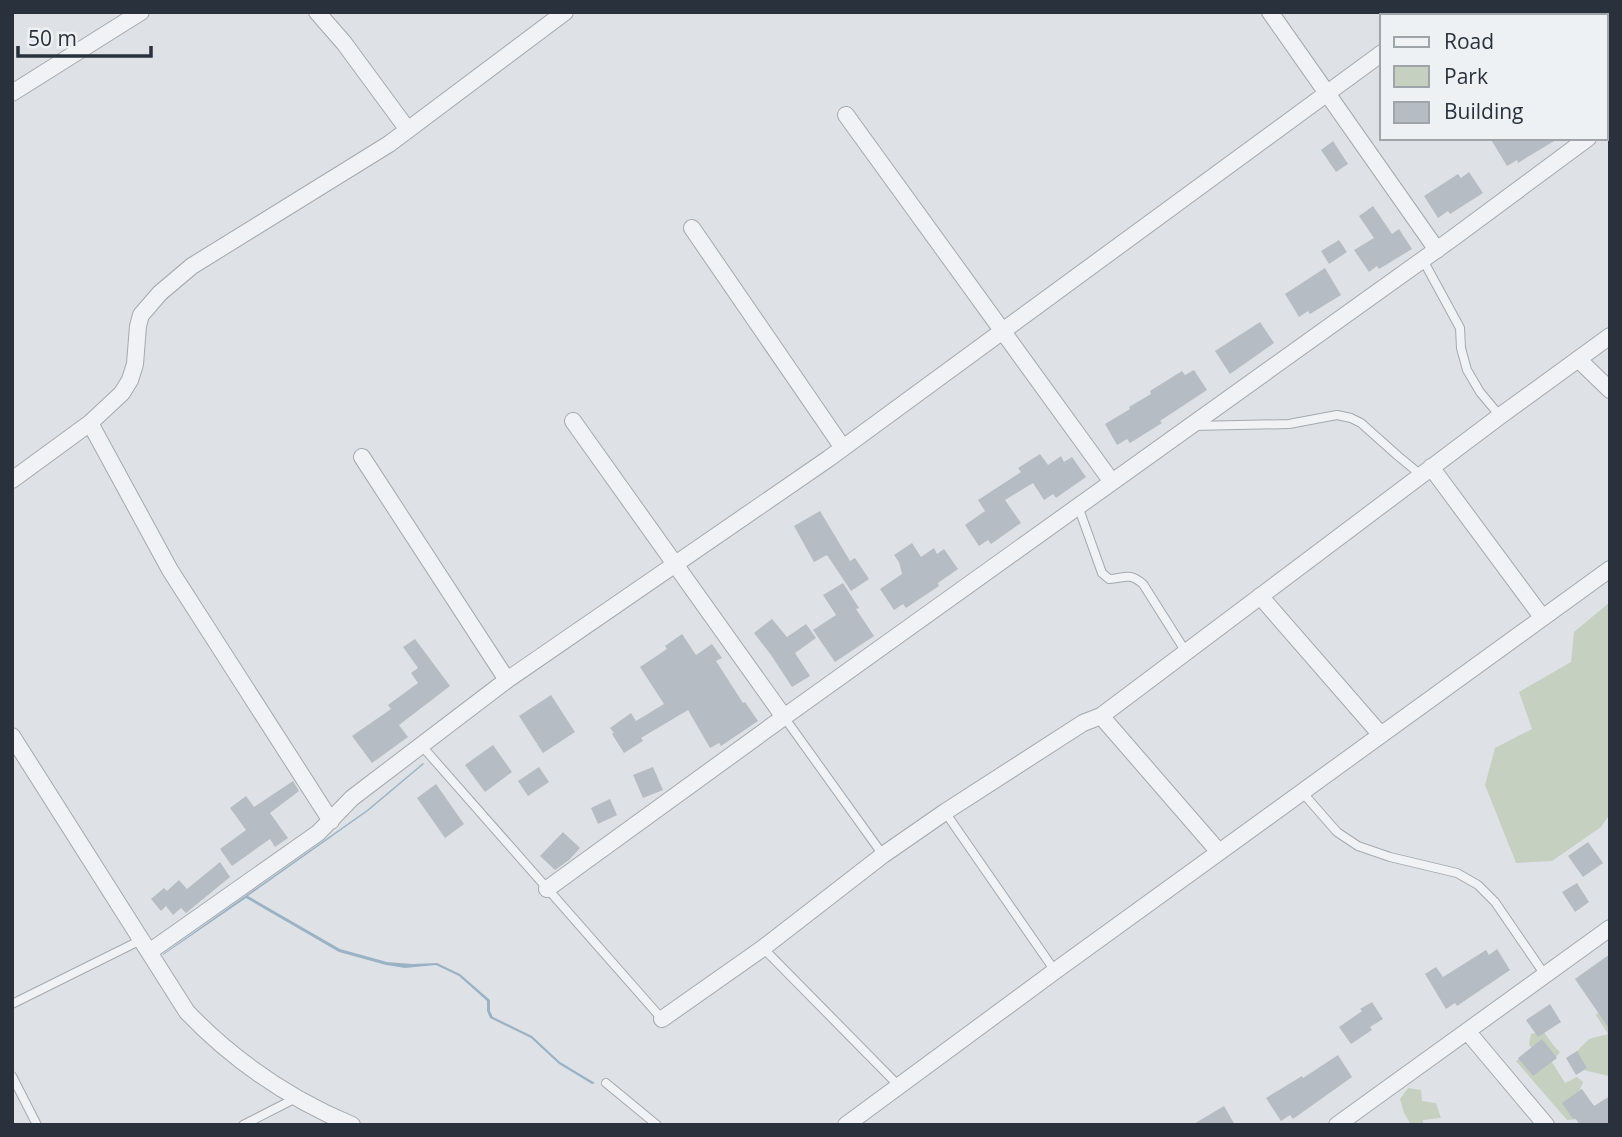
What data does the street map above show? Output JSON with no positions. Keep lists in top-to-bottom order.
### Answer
{
  "legend": ["Road", "Park", "Building"],
  "scale_bar": "50 m"
}
